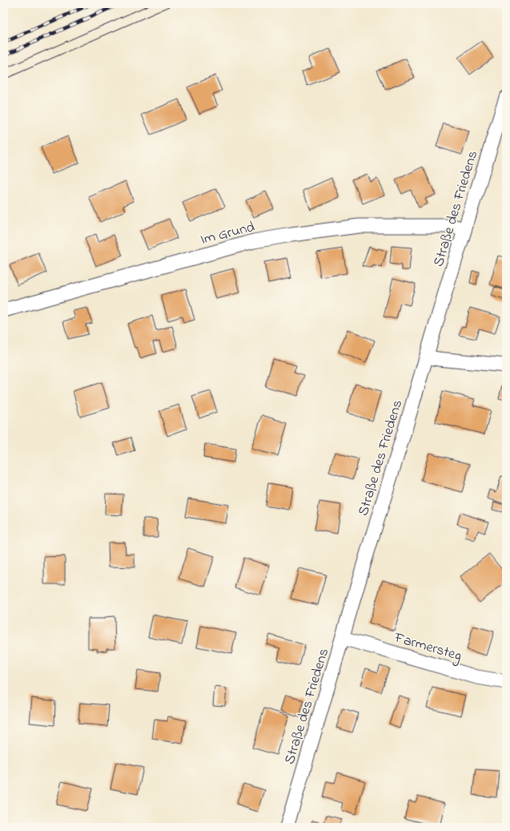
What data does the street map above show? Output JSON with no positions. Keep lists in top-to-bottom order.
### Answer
{
  "streets": {
    "street": ["Straße des Friedens", "Im Grund", "Farmersteg"]
  },
  "crossings": [
    ["Straße des Friedens", "Im Grund"],
    ["Straße des Friedens", "Farmersteg"]
  ]
}
